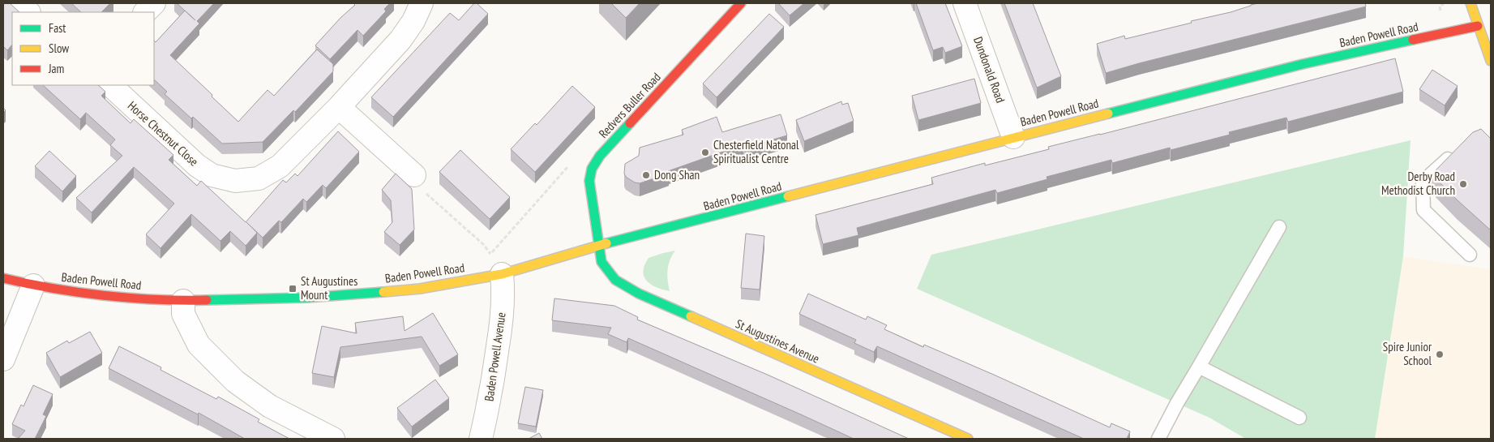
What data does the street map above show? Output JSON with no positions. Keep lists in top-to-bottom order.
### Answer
{
  "streets": {
    "main road": ["Baden Powell Road", "Redvers Buller Road", "St Augustines Avenue"],
    "street": ["Dundonald Road", "Horse Chestnut Close", "Baden Powell Avenue"]
  },
  "crossings": [
    ["Baden Powell Road", "Dundonald Road"],
    ["Baden Powell Road", "Redvers Buller Road"],
    ["Baden Powell Road", "St Augustines Avenue"],
    ["Baden Powell Road", "Baden Powell Avenue"],
    ["Redvers Buller Road", "St Augustines Avenue"]
  ],
  "places": {
    "other": [
      "Chesterfield Natonal Spiritualist Centre",
      "Dong Shan",
      "Derby Road Methodist Church",
      "Spire Junior School"
    ],
    "transit": ["St Augustines Mount"]
  },
  "legend": ["Fast", "Slow", "Jam"]
}
